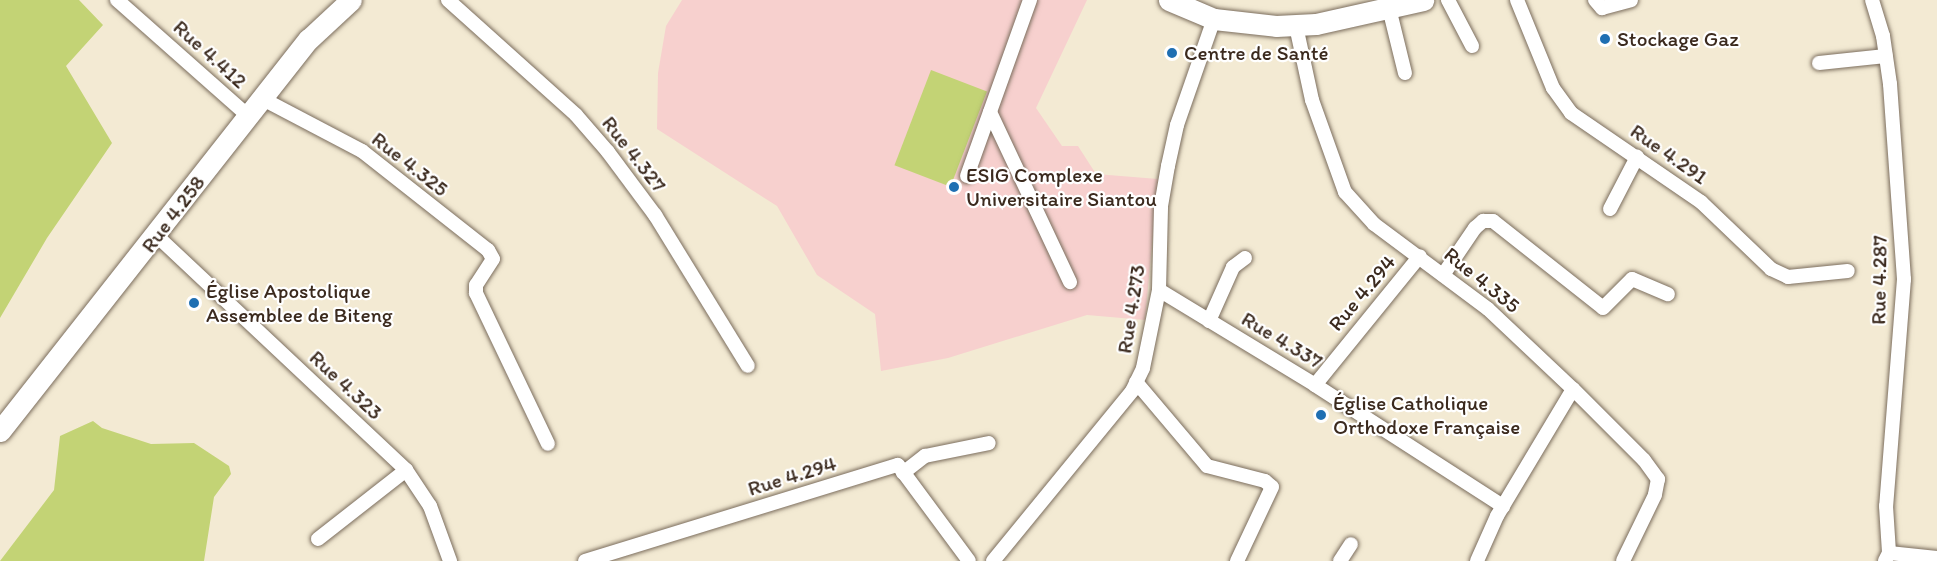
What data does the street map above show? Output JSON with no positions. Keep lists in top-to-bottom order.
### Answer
{
  "streets": {
    "highway": ["Rue 4.258"],
    "street": [
      "Rue 4.412",
      "Rue 4.327",
      "Rue 4.291",
      "Rue 4.325",
      "Rue 4.335",
      "Rue 4.287",
      "Rue 4.294",
      "Rue 4.273",
      "Rue 4.337",
      "Rue 4.323"
    ]
  },
  "crossings": [
    ["Rue 4.412", "Rue 4.258"],
    ["Rue 4.325", "Rue 4.258"],
    ["Rue 4.258", "Rue 4.323"],
    ["Rue 4.335", "Rue 4.294"],
    ["Rue 4.294", "Rue 4.337"],
    ["Rue 4.273", "Rue 4.337"]
  ],
  "places": [
    "Stockage Gaz",
    "Centre de Santé",
    "ESIG Complexe Universitaire Siantou",
    "Église Apostolique Assemblee de Biteng",
    "Église Catholique Orthodoxe Française"
  ]
}
